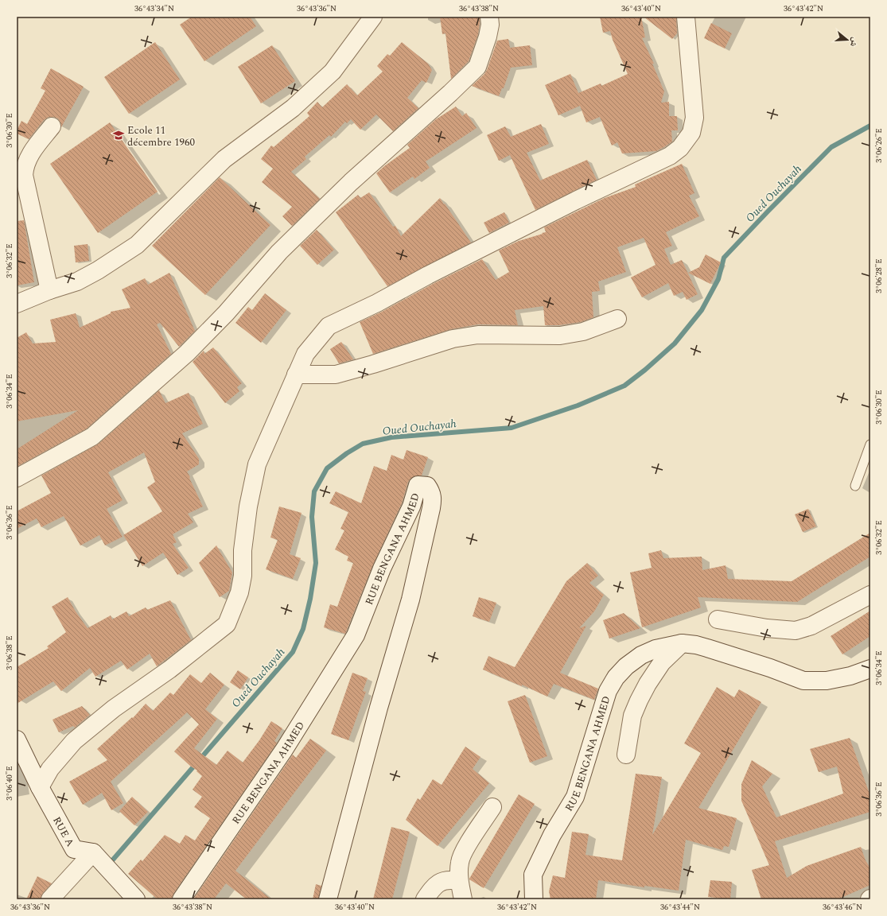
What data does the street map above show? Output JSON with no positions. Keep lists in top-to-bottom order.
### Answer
{
  "streets": {
    "street": ["RUE BENGANA AHMED", "RUE A"]
  },
  "water": ["Oued Ouchayah"],
  "places": {
    "school or university": ["Ecole 11 décembre 1960"]
  },
  "north": "right",
  "coordinates": [
    "36°43'34\"N",
    "36°43'36\"N",
    "36°43'38\"N",
    "36°43'40\"N",
    "36°43'42\"N",
    "3°06'30\"E",
    "3°06'26\"E",
    "3°06'32\"E",
    "3°06'28\"E",
    "3°06'34\"E",
    "3°06'36\"E",
    "3°06'38\"E",
    "3°06'40\"E",
    "36°43'44\"N",
    "36°43'46\"N"
  ]
}
